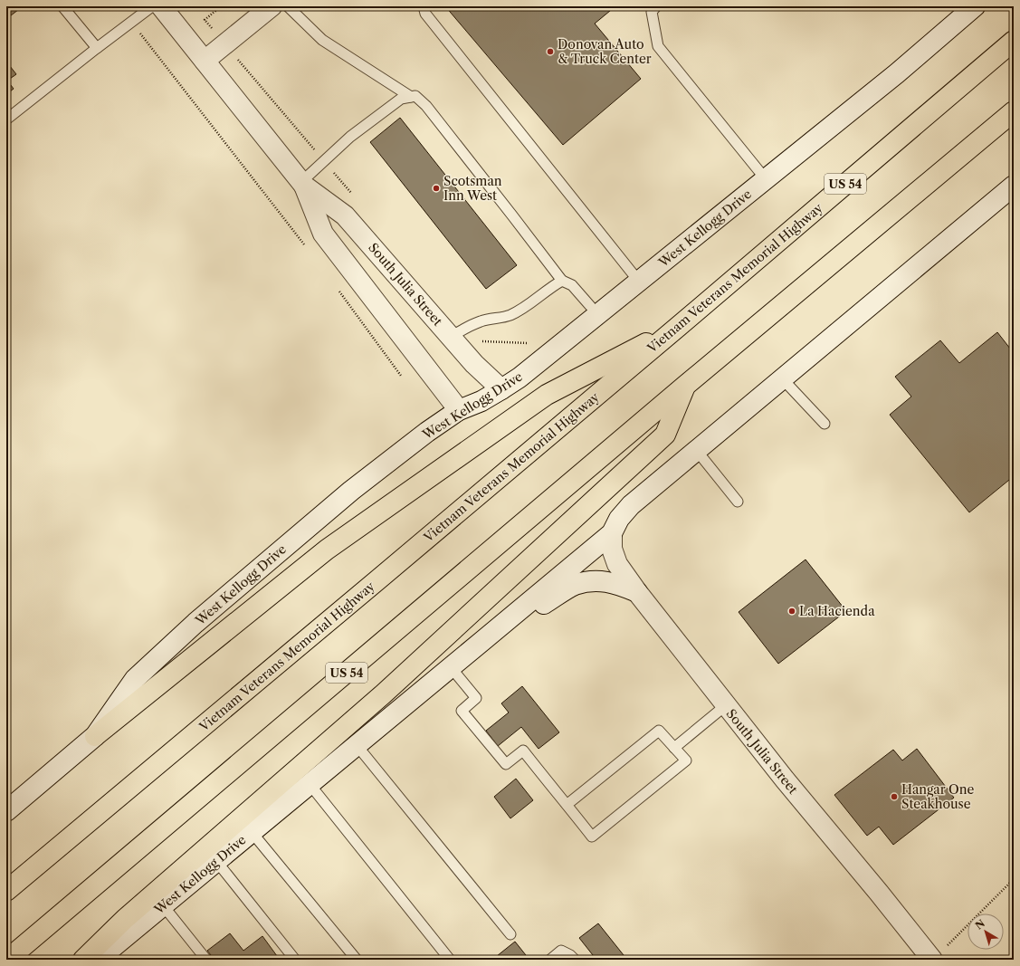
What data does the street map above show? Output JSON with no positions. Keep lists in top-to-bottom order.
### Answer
{
  "streets": {
    "highway": ["US 54", "Vietnam Veterans Memorial Highway"],
    "main road": ["West Kellogg Drive", "South Julia Street"]
  },
  "crossings": [
    ["West Kellogg Drive", "South Julia Street"]
  ],
  "places": [
    "Donovan Auto & Truck Center",
    "Scotsman Inn West",
    "La Hacienda",
    "Hangar One Steakhouse"
  ],
  "north": "top left"
}
